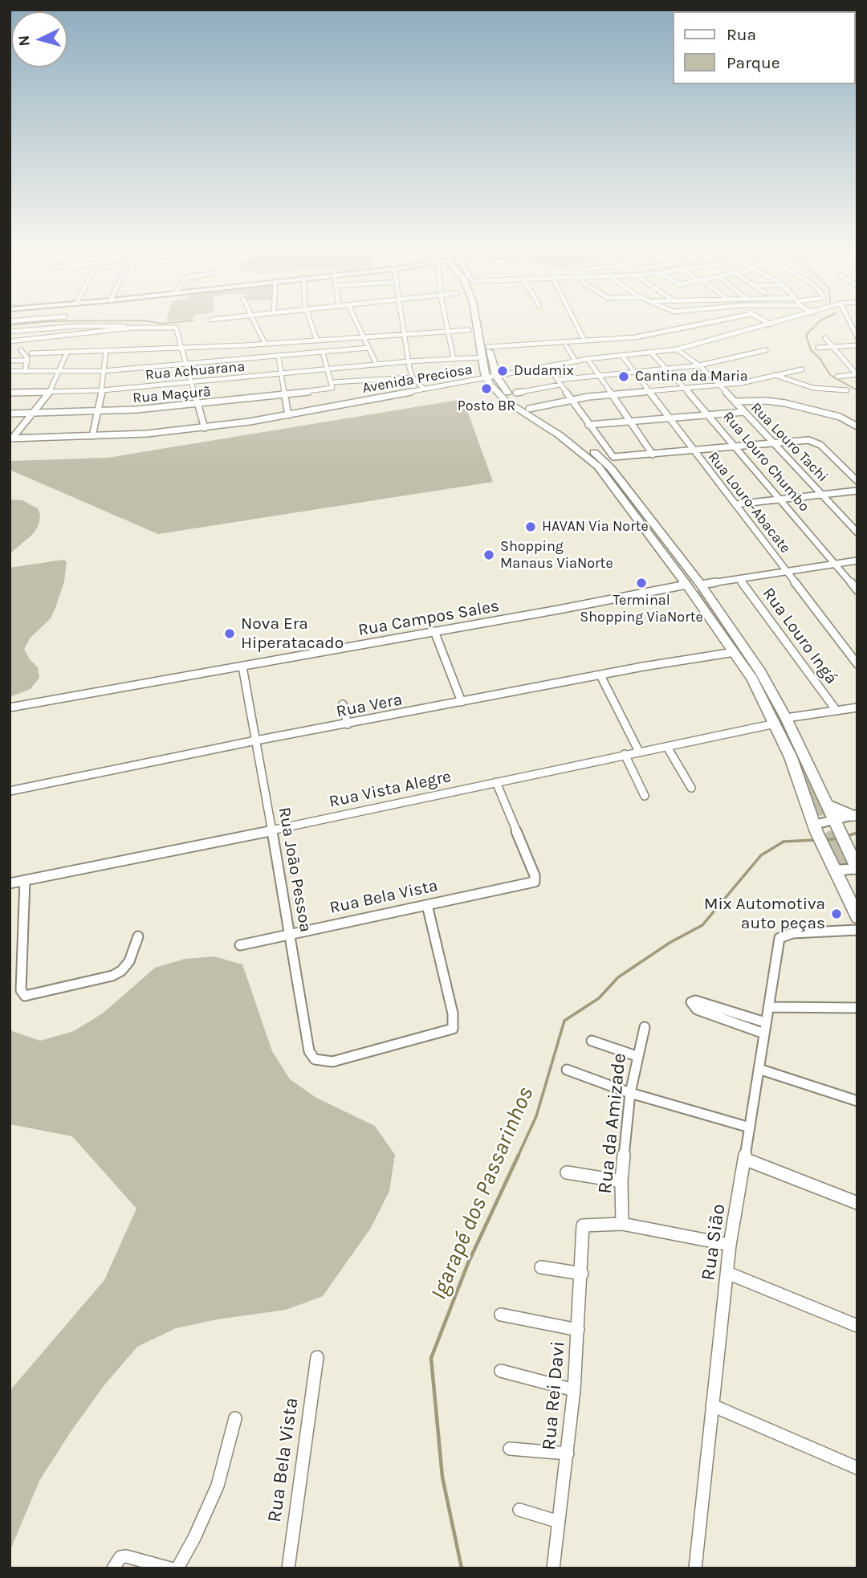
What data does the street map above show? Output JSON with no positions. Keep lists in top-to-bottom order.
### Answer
{
  "streets": {
    "street": [
      "Rua Achuarana",
      "Avenida Preciosa",
      "Rua Maçurã",
      "Rua Louro Tachi",
      "Rua Louro Chumbo",
      "Rua Louro-Abacate",
      "Rua Campos Sales",
      "Rua Louro Ingá",
      "Rua Vera",
      "Rua Vista Alegre",
      "Rua João Pessoa",
      "Rua Bela Vista",
      "Rua da Amizade",
      "Rua Sião",
      "Rua Rei Davi"
    ]
  },
  "crossings": [
    ["Avenida Preciosa", "Rua Louro Tachi"],
    ["Avenida Preciosa", "Rua Louro Chumbo"],
    ["Avenida Preciosa", "Rua Louro-Abacate"],
    ["Rua Campos Sales", "Rua João Pessoa"],
    ["Rua Louro Ingá", "Rua Vista Alegre"],
    ["Rua Vera", "Rua João Pessoa"],
    ["Rua Vista Alegre", "Rua João Pessoa"],
    ["Rua Vista Alegre", "Rua Bela Vista"],
    ["Rua João Pessoa", "Rua Bela Vista"],
    ["Rua da Amizade", "Rua Rei Davi"]
  ],
  "water": ["Igarapé dos Passarinhos"],
  "places": [
    "Dudamix",
    "Cantina da Maria",
    "Posto BR",
    "HAVAN Via Norte",
    "Shopping Manaus ViaNorte",
    "Terminal Shopping ViaNorte",
    "Nova Era Hiperatacado",
    "Mix Automotiva auto peças"
  ],
  "legend": ["Rua", "Parque"],
  "north": "left"
}
